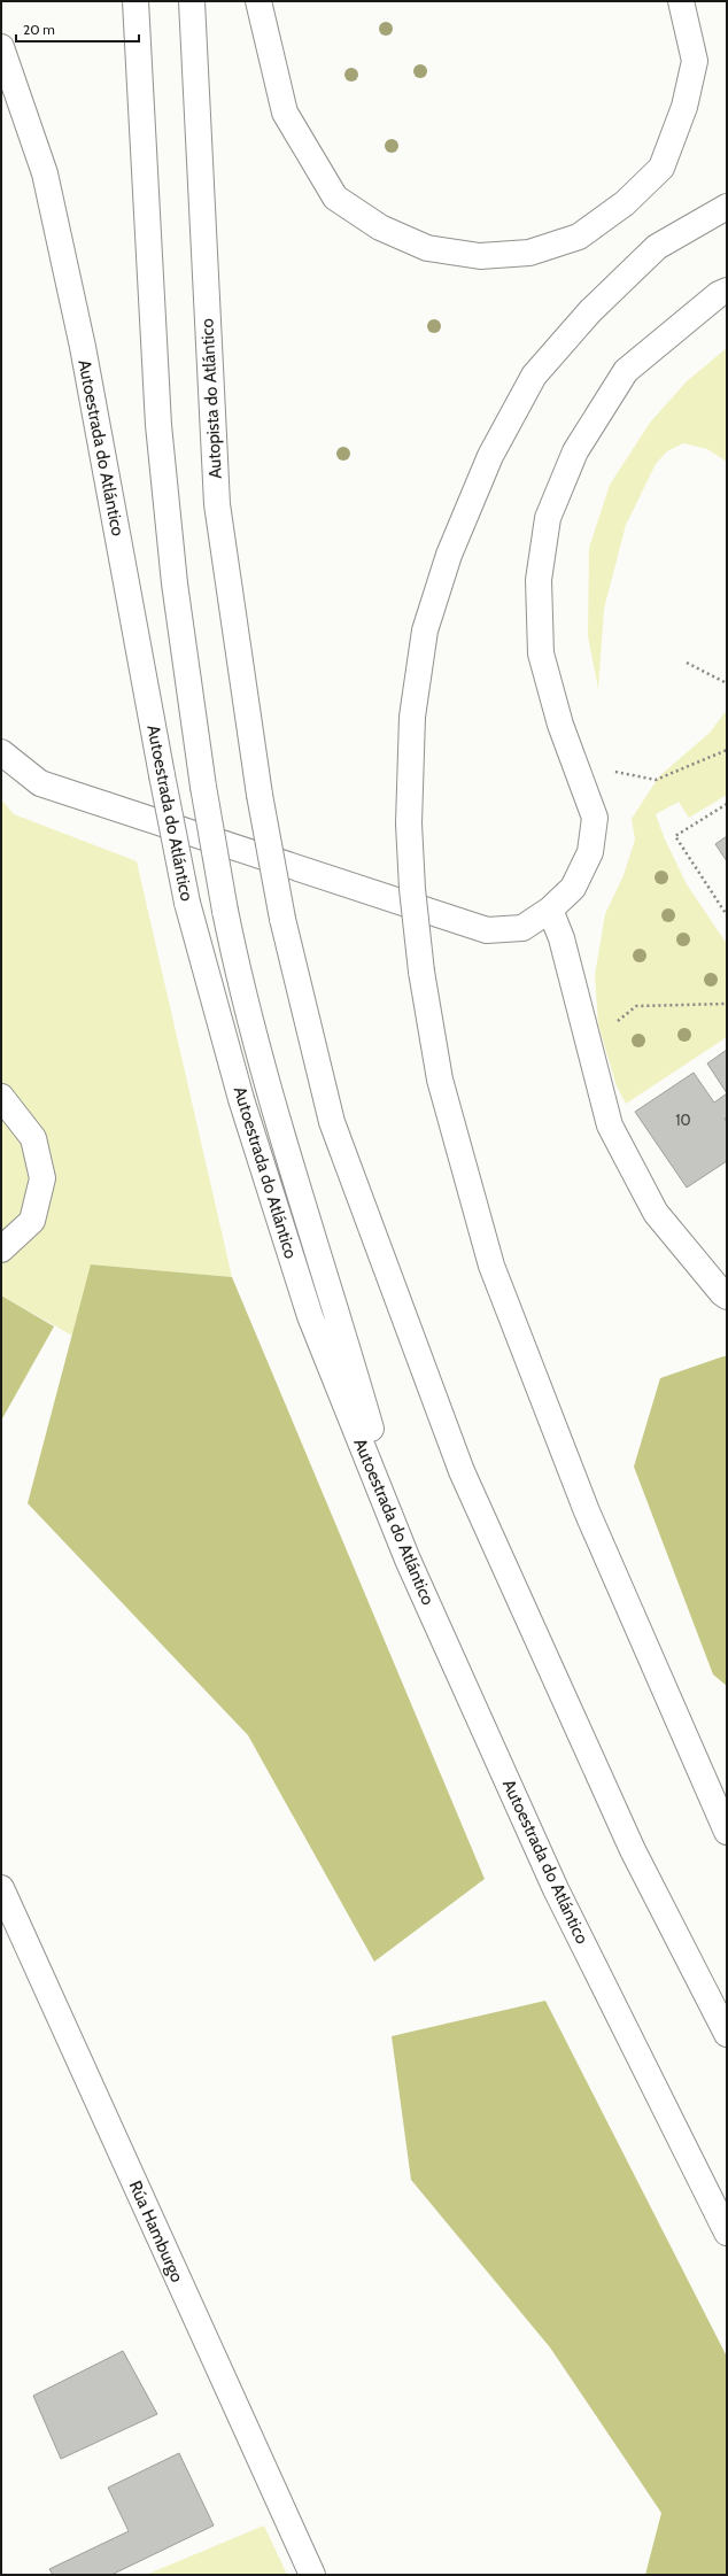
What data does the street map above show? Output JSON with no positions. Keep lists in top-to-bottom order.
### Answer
{
  "streets": {
    "main road": ["Autopista do Atlántico", "Autoestrada do Atlántico", "Rúa Hamburgo"]
  },
  "house_numbers": ["10"],
  "scale_bar": "20 m"
}
